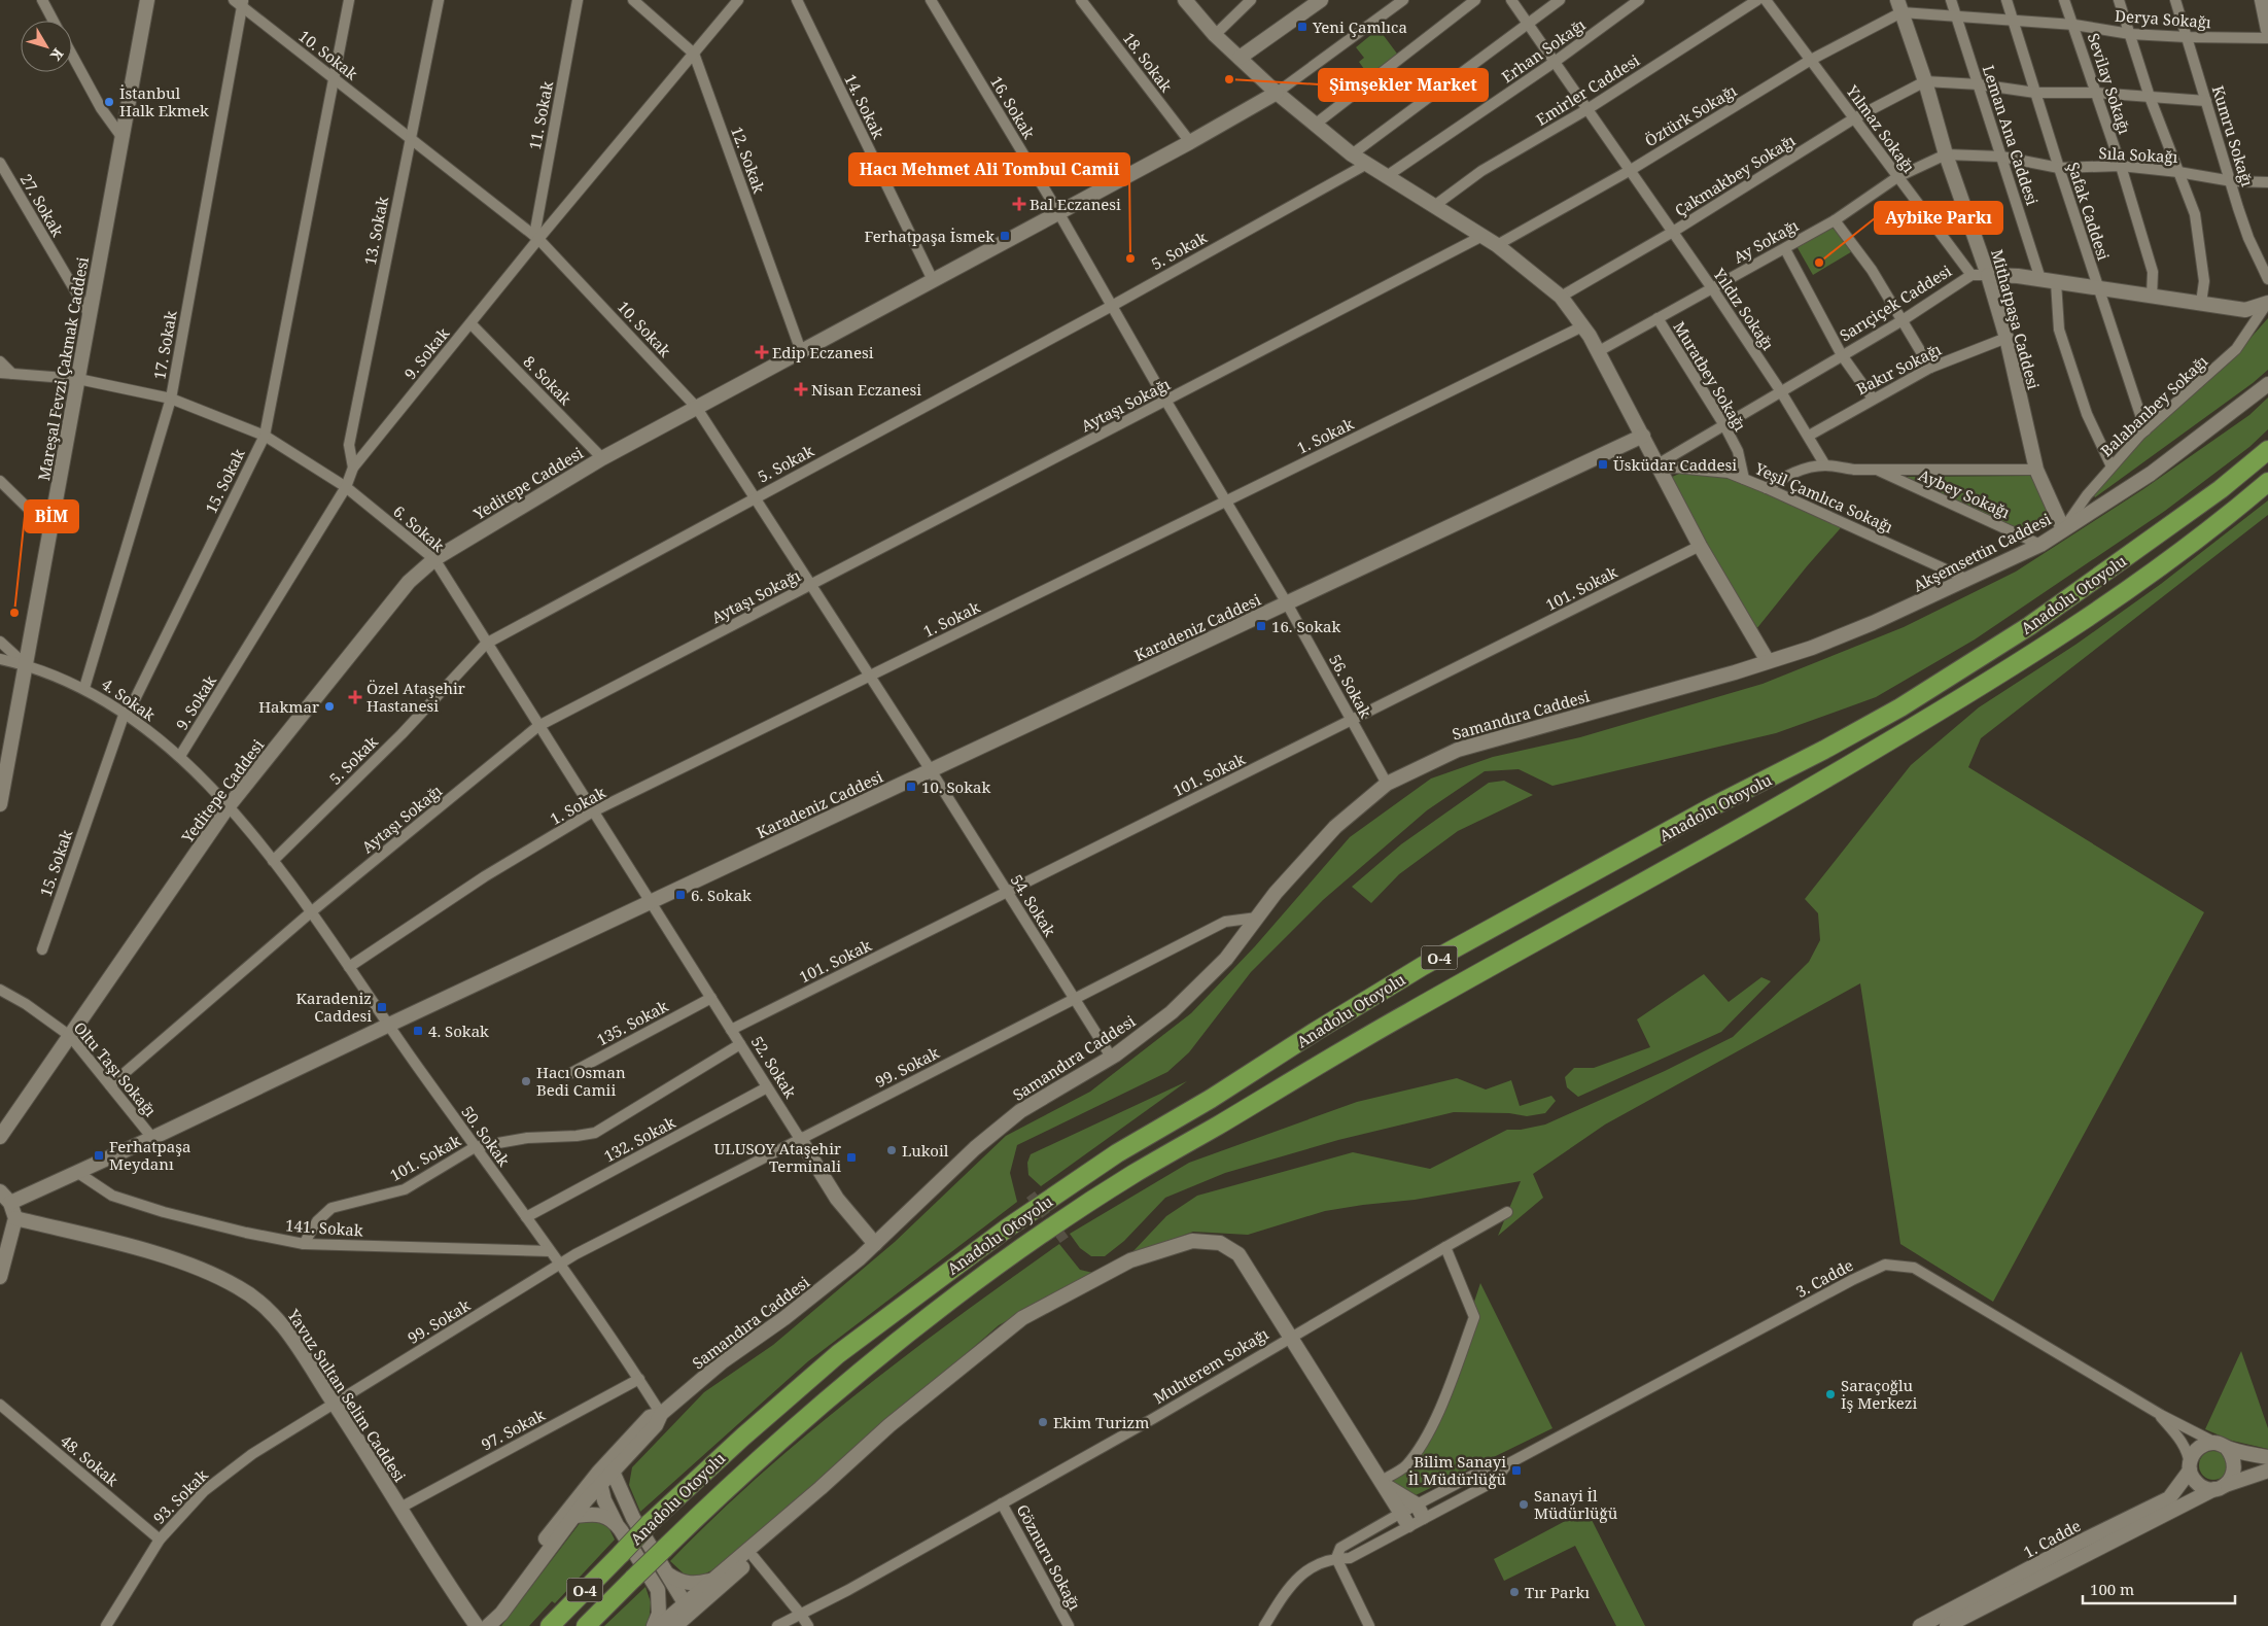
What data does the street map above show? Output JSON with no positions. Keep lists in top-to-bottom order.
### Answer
{
  "streets": {
    "highway": ["Anadolu Otoyolu", "O-4"],
    "street": [
      "Derya Sokağı",
      "Erhan Sokağı",
      "10. Sokak",
      "18. Sokak",
      "Sevilay Sokağı",
      "Emirler Caddesi",
      "14. Sokak",
      "16. Sokak",
      "11. Sokak",
      "Öztürk Sokağı",
      "Yılmaz Sokağı",
      "Leman Ana Caddesi",
      "Kumru Sokağı",
      "Sıla Sokağı",
      "12. Sokak",
      "Çakmakbey Sokağı",
      "27. Sokak",
      "Şafak Caddesi",
      "13. Sokak",
      "Ay Sokağı",
      "5. Sokak",
      "Sarıçiçek Caddesi",
      "Yıldız Sokağı",
      "Mithatpaşa Caddesi",
      "17. Sokak",
      "9. Sokak",
      "Mareşal Fevzi Çakmak Caddesi",
      "Bakır Sokağı",
      "Muratbey Sokağı",
      "8. Sokak",
      "Aytaşı Sokağı",
      "Balabanbey Sokağı",
      "1. Sokak",
      "15. Sokak",
      "Yeditepe Caddesi",
      "Aybey Sokağı",
      "Yeşil Çamlıca Sokağı",
      "6. Sokak",
      "Akşemsettin Caddesi",
      "101. Sokak",
      "Karadeniz Caddesi",
      "56. Sokak",
      "4. Sokak",
      "Samandıra Caddesi",
      "54. Sokak",
      "135. Sokak",
      "52. Sokak",
      "99. Sokak",
      "Oltu Taşı Sokağı",
      "50. Sokak",
      "132. Sokak",
      "141. Sokak",
      "3. Cadde",
      "Muhterem Sokağı",
      "Yavuz Sultan Selim Caddesi",
      "97. Sokak",
      "48. Sokak",
      "93. Sokak",
      "1. Cadde",
      "Göznuru Sokağı"
    ]
  },
  "crossings": [
    ["Derya Sokağı", "Sevilay Sokağı"],
    ["Derya Sokağı", "Öztürk Sokağı"],
    ["Derya Sokağı", "Leman Ana Caddesi"],
    ["Derya Sokağı", "Kumru Sokağı"],
    ["Derya Sokağı", "Şafak Caddesi"],
    ["Derya Sokağı", "Mithatpaşa Caddesi"],
    ["Erhan Sokağı", "Yıldız Sokağı"],
    ["10. Sokak", "11. Sokak"],
    ["10. Sokak", "13. Sokak"],
    ["10. Sokak", "5. Sokak"],
    ["10. Sokak", "17. Sokak"],
    ["10. Sokak", "9. Sokak"],
    ["10. Sokak", "Aytaşı Sokağı"],
    ["10. Sokak", "1. Sokak"],
    ["10. Sokak", "15. Sokak"],
    ["10. Sokak", "Yeditepe Caddesi"],
    ["10. Sokak", "Karadeniz Caddesi"],
    ["10. Sokak", "54. Sokak"],
    ["18. Sokak", "Yeditepe Caddesi"],
    ["Sevilay Sokağı", "Sıla Sokağı"],
    ["Sevilay Sokağı", "Sarıçiçek Caddesi"],
    ["Emirler Caddesi", "Yıldız Sokağı"],
    ["14. Sokak", "Yeditepe Caddesi"],
    ["16. Sokak", "5. Sokak"],
    ["16. Sokak", "Aytaşı Sokağı"],
    ["16. Sokak", "1. Sokak"],
    ["16. Sokak", "Yeditepe Caddesi"],
    ["16. Sokak", "Karadeniz Caddesi"],
    ["16. Sokak", "56. Sokak"],
    ["11. Sokak", "9. Sokak"],
    ["Öztürk Sokağı", "Yılmaz Sokağı"],
    ["Öztürk Sokağı", "Yıldız Sokağı"],
    ["Öztürk Sokağı", "Mithatpaşa Caddesi"],
    ["Yılmaz Sokağı", "Çakmakbey Sokağı"],
    ["Yılmaz Sokağı", "Ay Sokağı"],
    ["Yılmaz Sokağı", "Sarıçiçek Caddesi"],
    ["Leman Ana Caddesi", "Sıla Sokağı"],
    ["Leman Ana Caddesi", "Sarıçiçek Caddesi"],
    ["Kumru Sokağı", "Sıla Sokağı"],
    ["Sıla Sokağı", "Şafak Caddesi"],
    ["Sıla Sokağı", "Ay Sokağı"],
    ["Sıla Sokağı", "Mithatpaşa Caddesi"],
    ["12. Sokak", "9. Sokak"],
    ["12. Sokak", "Yeditepe Caddesi"],
    ["Çakmakbey Sokağı", "Yıldız Sokağı"],
    ["Çakmakbey Sokağı", "Mithatpaşa Caddesi"],
    ["27. Sokak", "Mareşal Fevzi Çakmak Caddesi"],
    ["Şafak Caddesi", "Sarıçiçek Caddesi"],
    ["Şafak Caddesi", "Balabanbey Sokağı"],
    ["13. Sokak", "9. Sokak"],
    ["Ay Sokağı", "Yıldız Sokağı"],
    ["Ay Sokağı", "Mithatpaşa Caddesi"],
    ["Ay Sokağı", "Muratbey Sokağı"],
    ["5. Sokak", "6. Sokak"],
    ["5. Sokak", "4. Sokak"],
    ["Sarıçiçek Caddesi", "Yıldız Sokağı"],
    ["Sarıçiçek Caddesi", "Mithatpaşa Caddesi"],
    ["Sarıçiçek Caddesi", "Muratbey Sokağı"],
    ["Sarıçiçek Caddesi", "Balabanbey Sokağı"],
    ["Sarıçiçek Caddesi", "Yeşil Çamlıca Sokağı"],
    ["Yıldız Sokağı", "Bakır Sokağı"],
    ["Mithatpaşa Caddesi", "Bakır Sokağı"],
    ["Mithatpaşa Caddesi", "Balabanbey Sokağı"],
    ["Mithatpaşa Caddesi", "Akşemsettin Caddesi"],
    ["17. Sokak", "6. Sokak"],
    ["17. Sokak", "4. Sokak"],
    ["9. Sokak", "8. Sokak"],
    ["9. Sokak", "6. Sokak"],
    ["9. Sokak", "4. Sokak"],
    ["Mareşal Fevzi Çakmak Caddesi", "6. Sokak"],
    ["Mareşal Fevzi Çakmak Caddesi", "4. Sokak"],
    ["Muratbey Sokağı", "Yeşil Çamlıca Sokağı"],
    ["8. Sokak", "Yeditepe Caddesi"],
    ["Aytaşı Sokağı", "6. Sokak"],
    ["Aytaşı Sokağı", "4. Sokak"],
    ["Aytaşı Sokağı", "Oltu Taşı Sokağı"],
    ["Balabanbey Sokağı", "Akşemsettin Caddesi"],
    ["1. Sokak", "6. Sokak"],
    ["1. Sokak", "4. Sokak"],
    ["15. Sokak", "6. Sokak"],
    ["15. Sokak", "4. Sokak"],
    ["Yeditepe Caddesi", "6. Sokak"],
    ["Yeditepe Caddesi", "4. Sokak"],
    ["Yeditepe Caddesi", "Oltu Taşı Sokağı"],
    ["Aybey Sokağı", "Akşemsettin Caddesi"],
    ["Yeşil Çamlıca Sokağı", "Akşemsettin Caddesi"],
    ["6. Sokak", "Karadeniz Caddesi"],
    ["6. Sokak", "52. Sokak"],
    ["Akşemsettin Caddesi", "Samandıra Caddesi"],
    ["101. Sokak", "56. Sokak"],
    ["101. Sokak", "54. Sokak"],
    ["101. Sokak", "52. Sokak"],
    ["101. Sokak", "50. Sokak"],
    ["101. Sokak", "141. Sokak"],
    ["Karadeniz Caddesi", "56. Sokak"],
    ["Karadeniz Caddesi", "4. Sokak"],
    ["Karadeniz Caddesi", "54. Sokak"],
    ["Karadeniz Caddesi", "52. Sokak"],
    ["Karadeniz Caddesi", "Oltu Taşı Sokağı"],
    ["Karadeniz Caddesi", "50. Sokak"],
    ["Karadeniz Caddesi", "141. Sokak"],
    ["56. Sokak", "Samandıra Caddesi"],
    ["4. Sokak", "50. Sokak"],
    ["Samandıra Caddesi", "54. Sokak"],
    ["Samandıra Caddesi", "52. Sokak"],
    ["Samandıra Caddesi", "99. Sokak"],
    ["Samandıra Caddesi", "50. Sokak"],
    ["54. Sokak", "99. Sokak"],
    ["135. Sokak", "52. Sokak"],
    ["52. Sokak", "99. Sokak"],
    ["52. Sokak", "132. Sokak"],
    ["99. Sokak", "50. Sokak"],
    ["99. Sokak", "Yavuz Sultan Selim Caddesi"],
    ["99. Sokak", "93. Sokak"],
    ["50. Sokak", "132. Sokak"],
    ["50. Sokak", "141. Sokak"],
    ["50. Sokak", "97. Sokak"],
    ["3. Cadde", "1. Cadde"],
    ["Muhterem Sokağı", "Göznuru Sokağı"],
    ["Yavuz Sultan Selim Caddesi", "97. Sokak"],
    ["Yavuz Sultan Selim Caddesi", "93. Sokak"],
    ["48. Sokak", "93. Sokak"]
  ],
  "places": {
    "transit": [
      "Yeni Çamlıca",
      "Ferhatpaşa İsmek",
      "Üsküdar Caddesi",
      "16. Sokak",
      "10. Sokak",
      "6. Sokak",
      "Karadeniz Caddesi",
      "4. Sokak",
      "Ferhatpaşa Meydanı",
      "ULUSOY Ataşehir Terminali",
      "Bilim Sanayi İl Müdürlüğü"
    ],
    "other": [
      "Şimşekler Market",
      "İstanbul Halk Ekmek",
      "Hacı Mehmet Ali Tombul Camii",
      "Aybike Parkı",
      "BİM",
      "Hakmar",
      "Hacı Osman Bedi Camii",
      "Lukoil",
      "Saraçoğlu İş Merkezi",
      "Ekim Turizm",
      "Sanayi İl Müdürlüğü",
      "Tır Parkı"
    ],
    "health": [
      "Bal Eczanesi",
      "Edip Eczanesi",
      "Nisan Eczanesi",
      "Özel Ataşehir Hastanesi"
    ]
  },
  "scale_bar": "100 m",
  "north": "bottom right"
}
